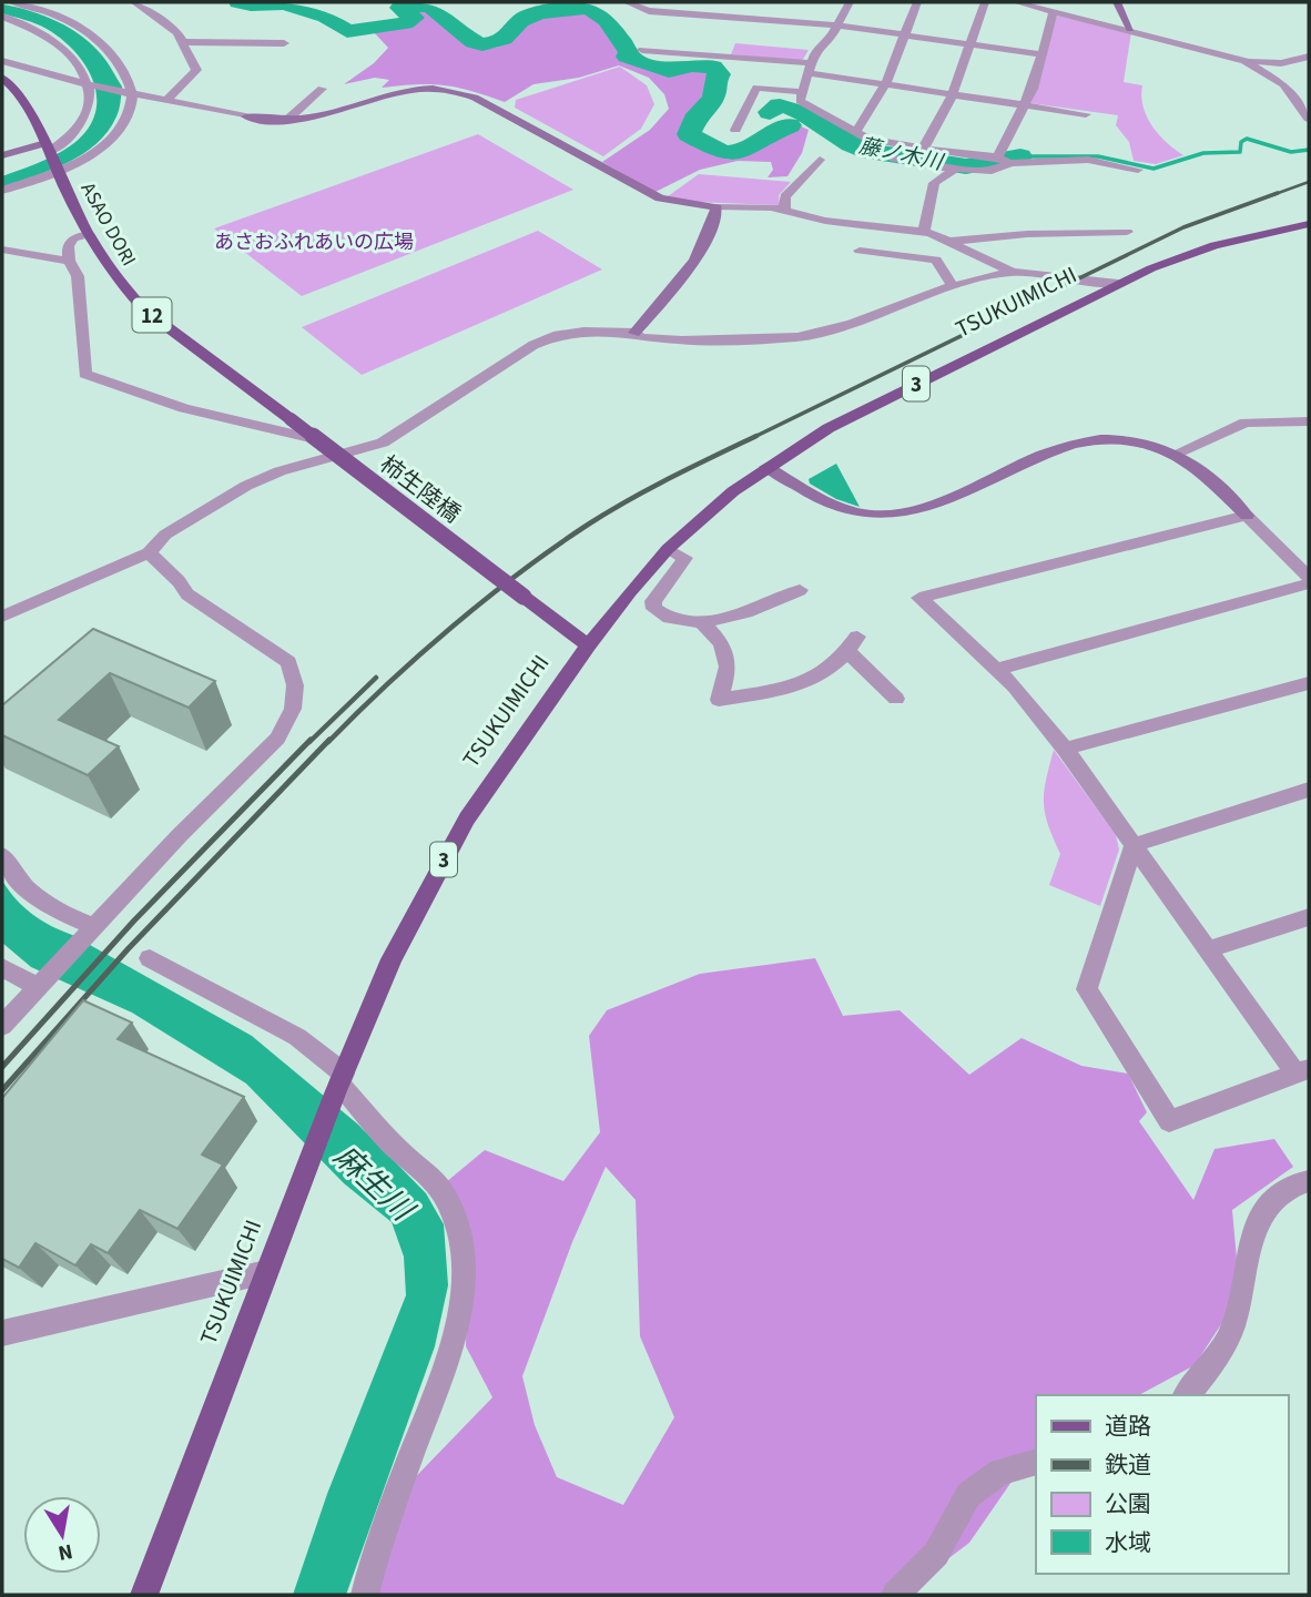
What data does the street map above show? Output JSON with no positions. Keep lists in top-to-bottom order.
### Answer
{
  "streets": {
    "main road": [
      "ASAO DORI",
      "TSUKUIMICHI",
      "12",
      "3",
      "柿生陸橋"
    ]
  },
  "crossings": [
    ["ASAO DORI", "柿生陸橋"],
    ["TSUKUIMICHI", "柿生陸橋"]
  ],
  "water": ["藤ノ木川", "麻生川"],
  "parks": ["あさおふれあいの広場"],
  "legend": [
    "道路",
    "鉄道",
    "公園",
    "水域"
  ],
  "north": "bottom"
}
